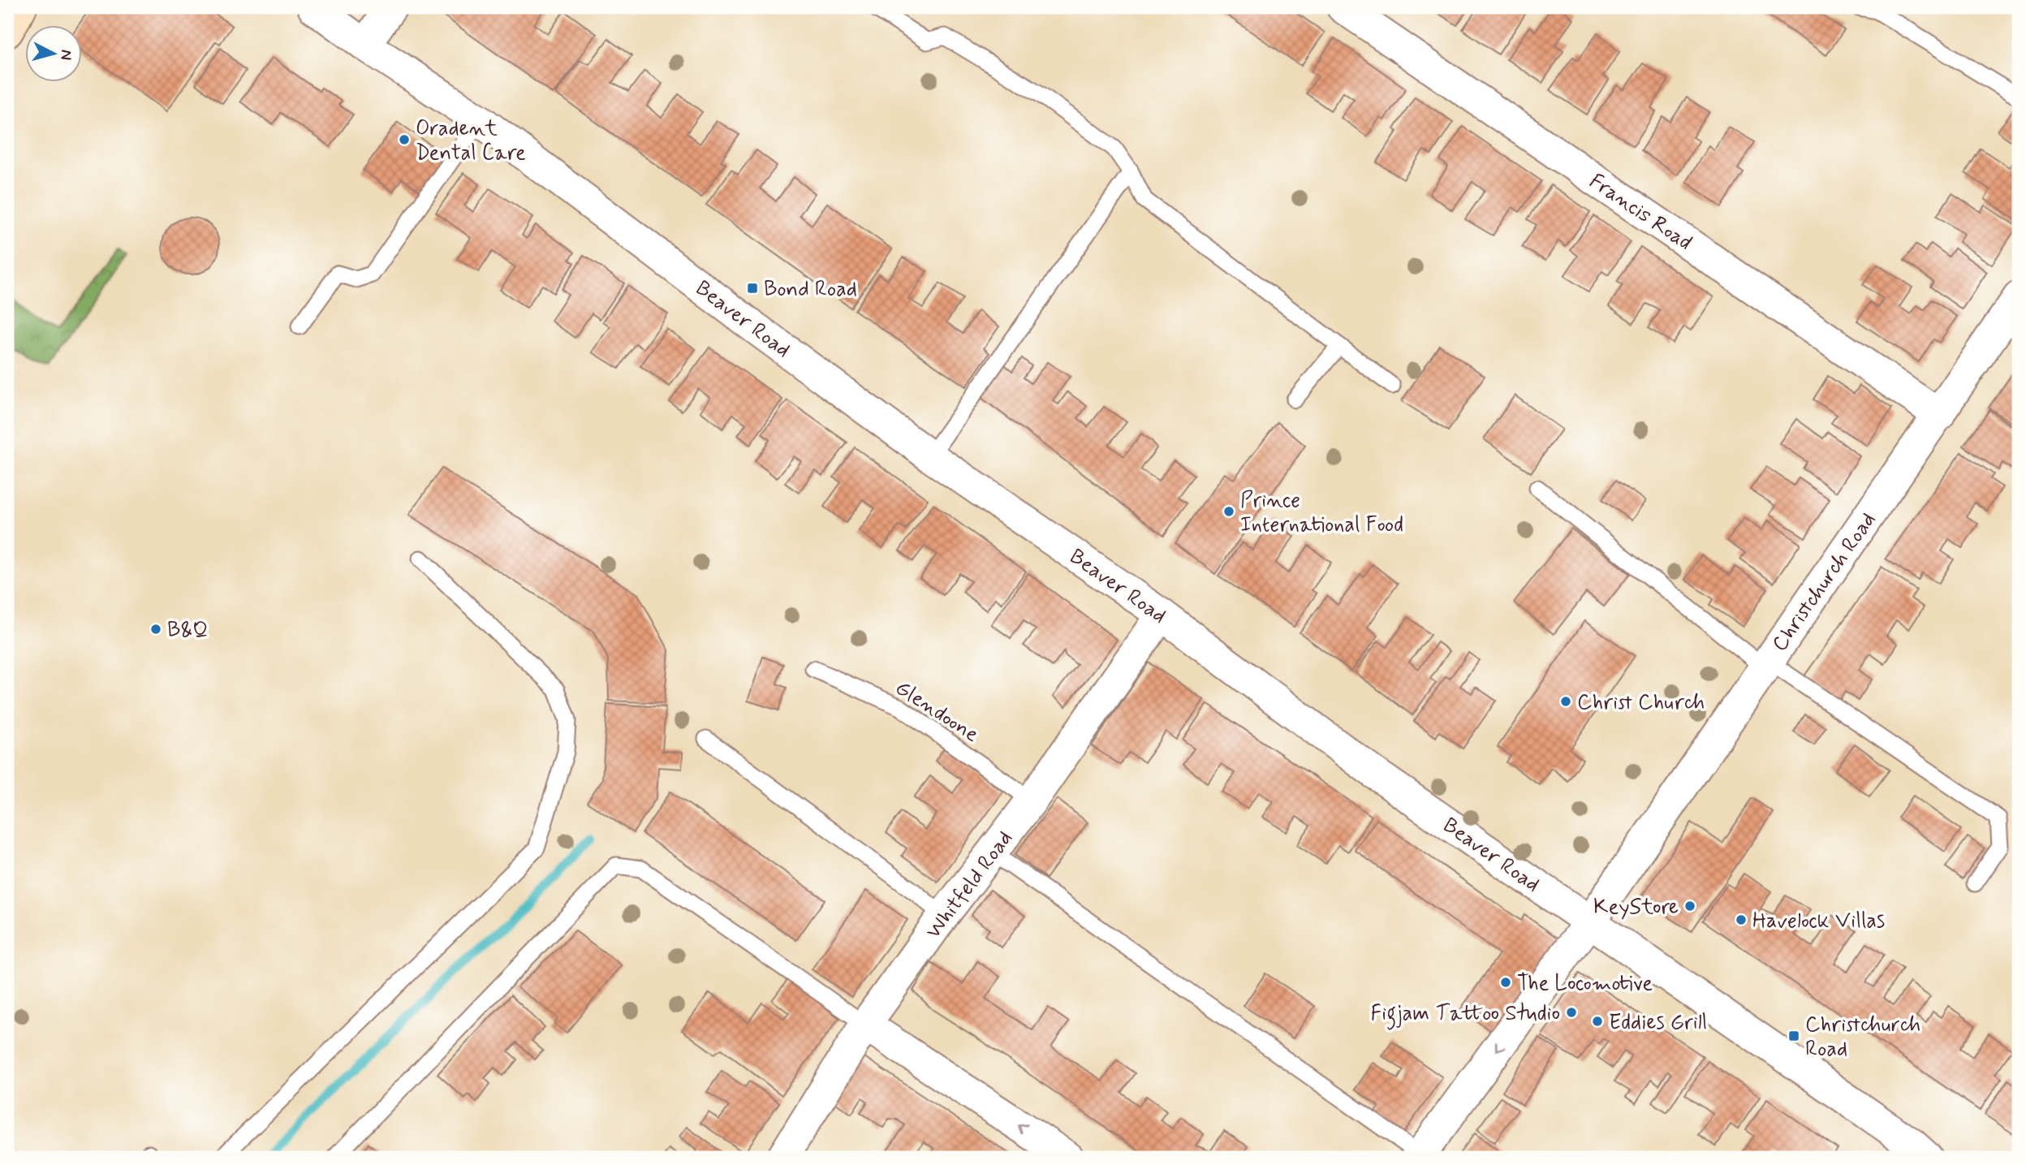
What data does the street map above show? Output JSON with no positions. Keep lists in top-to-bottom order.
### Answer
{
  "streets": {
    "street": [
      "Francis Road",
      "Beaver Road",
      "Christchurch Road",
      "Whitfeld Road"
    ],
    "lane": ["Glendoone"]
  },
  "crossings": [
    ["Francis Road", "Christchurch Road"],
    ["Beaver Road", "Christchurch Road"],
    ["Beaver Road", "Whitfeld Road"],
    ["Glendoone", "Whitfeld Road"]
  ],
  "places": {
    "other": [
      "Oradent Dental Care",
      "Prince International Food",
      "B&Q",
      "Christ Church",
      "KeyStore",
      "Havelock Villas",
      "The Locomotive",
      "Figjam Tattoo Studio",
      "Eddies Grill"
    ],
    "transit": ["Bond Road", "Christchurch Road"]
  },
  "north": "right"
}
